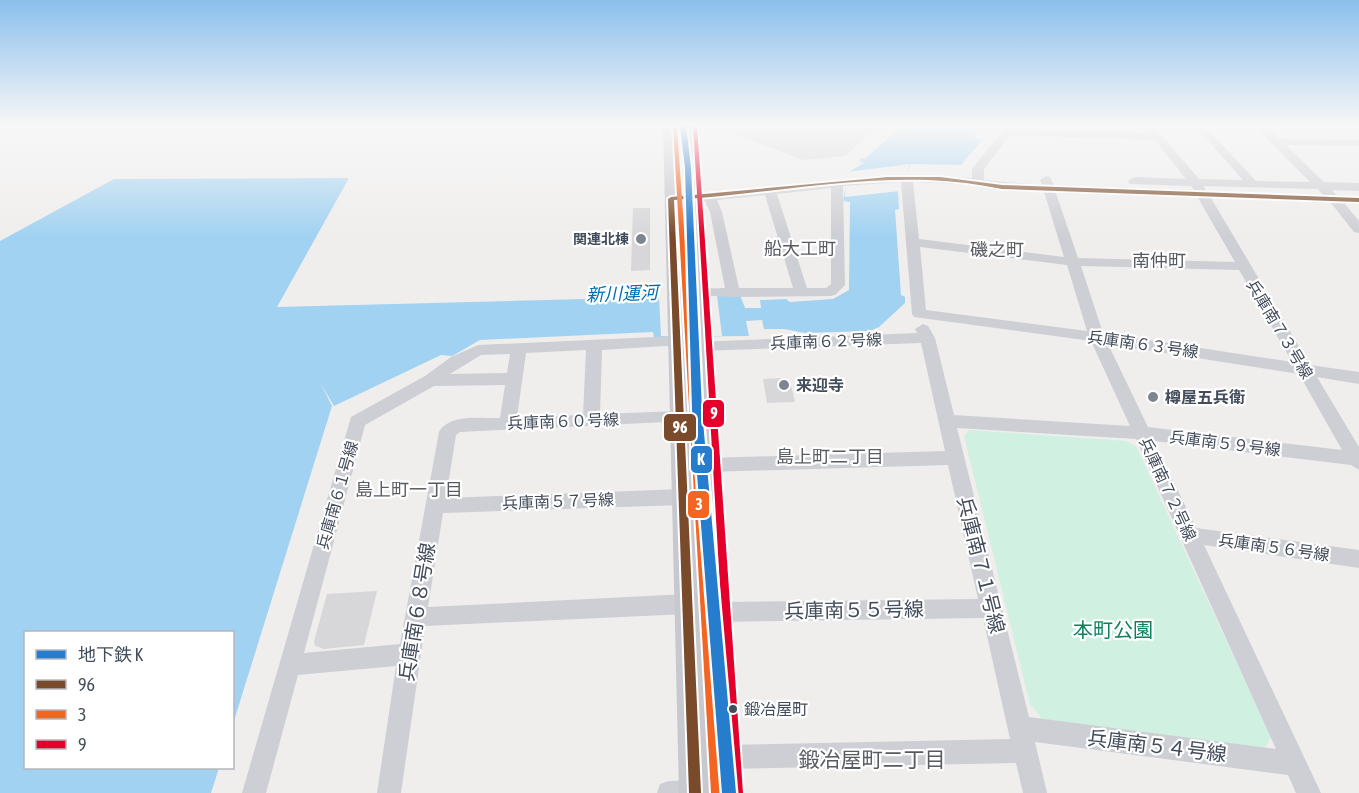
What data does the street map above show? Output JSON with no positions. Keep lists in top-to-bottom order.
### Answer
{
  "streets": {
    "street": [
      "兵庫南７３号線",
      "兵庫南６２号線",
      "兵庫南６３号線",
      "兵庫南６０号線",
      "兵庫南５９号線",
      "兵庫南７２号線",
      "兵庫南６１号線",
      "兵庫南５７号線",
      "兵庫南５６号線",
      "兵庫南７１号線",
      "兵庫南５５号線",
      "兵庫南６８号線",
      "兵庫南５４号線"
    ]
  },
  "crossings": [
    ["兵庫南７３号線", "兵庫南６３号線"],
    ["兵庫南７３号線", "兵庫南５９号線"],
    ["兵庫南６２号線", "兵庫南６１号線"],
    ["兵庫南６２号線", "兵庫南７１号線"],
    ["兵庫南６３号線", "兵庫南７２号線"],
    ["兵庫南６０号線", "兵庫南６８号線"],
    ["兵庫南５９号線", "兵庫南７２号線"],
    ["兵庫南５９号線", "兵庫南７１号線"],
    ["兵庫南７２号線", "兵庫南５６号線"],
    ["兵庫南７２号線", "兵庫南５４号線"],
    ["兵庫南５７号線", "兵庫南６８号線"],
    ["兵庫南７１号線", "兵庫南５５号線"],
    ["兵庫南７１号線", "兵庫南５４号線"]
  ],
  "districts": [
    "船大工町",
    "磯之町",
    "南仲町",
    "島上町二丁目",
    "島上町一丁目",
    "鍛冶屋町二丁目"
  ],
  "water": ["新川運河"],
  "parks": ["本町公園"],
  "places": [
    "関連北棟",
    "来迎寺",
    "樽屋五兵衛",
    "鍛冶屋町"
  ],
  "lines": [
    "metro line K",
    "transit line 3",
    "transit line 9",
    "transit line 96"
  ],
  "legend": [
    "地下鉄 K",
    "96",
    "3",
    "9"
  ]
}
